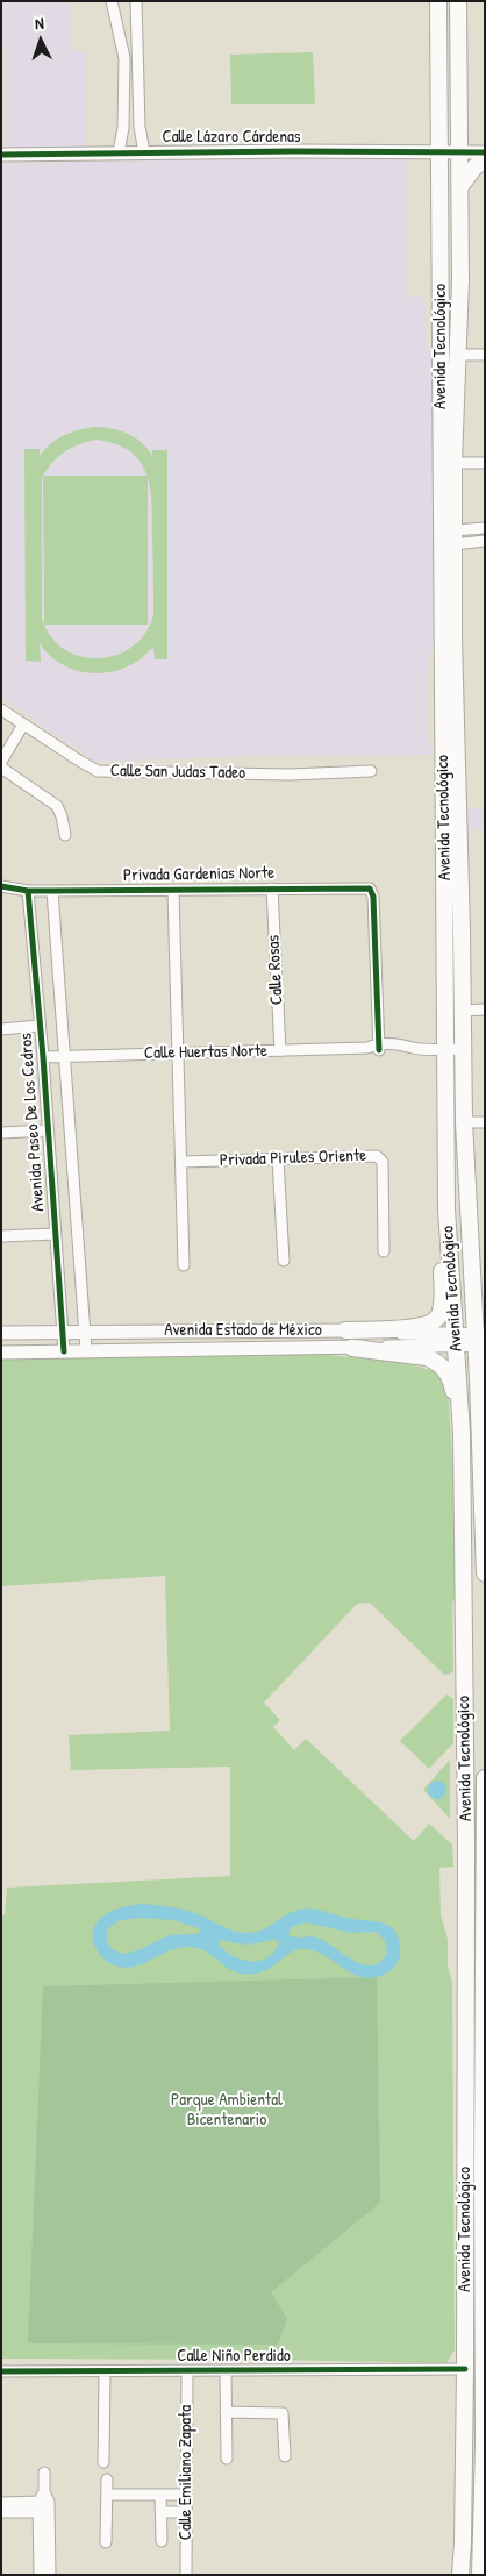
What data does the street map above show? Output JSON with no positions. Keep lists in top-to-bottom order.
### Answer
{
  "streets": {
    "main road": ["Calle Lázaro Cárdenas", "Avenida Tecnológico", "Avenida Estado de México"],
    "street": [
      "Calle San Judas Tadeo",
      "Privada Gardenias Norte",
      "Calle Rosas",
      "Calle Huertas Norte",
      "Avenida Paseo De Los Cedros",
      "Privada Pirules Oriente",
      "Calle Niño Perdido",
      "Calle Emiliano Zapata"
    ]
  },
  "crossings": [
    ["Calle Lázaro Cárdenas", "Avenida Tecnológico"],
    ["Avenida Tecnológico", "Calle Huertas Norte"],
    ["Avenida Tecnológico", "Avenida Estado de México"],
    ["Avenida Tecnológico", "Calle Niño Perdido"],
    ["Privada Gardenias Norte", "Calle Rosas"],
    ["Privada Gardenias Norte", "Calle Huertas Norte"],
    ["Privada Gardenias Norte", "Avenida Paseo De Los Cedros"],
    ["Calle Rosas", "Calle Huertas Norte"],
    ["Calle Huertas Norte", "Avenida Paseo De Los Cedros"],
    ["Avenida Paseo De Los Cedros", "Avenida Estado de México"],
    ["Calle Niño Perdido", "Calle Emiliano Zapata"]
  ],
  "parks": ["Parque Ambiental Bicentenario"],
  "north": "top"
}
